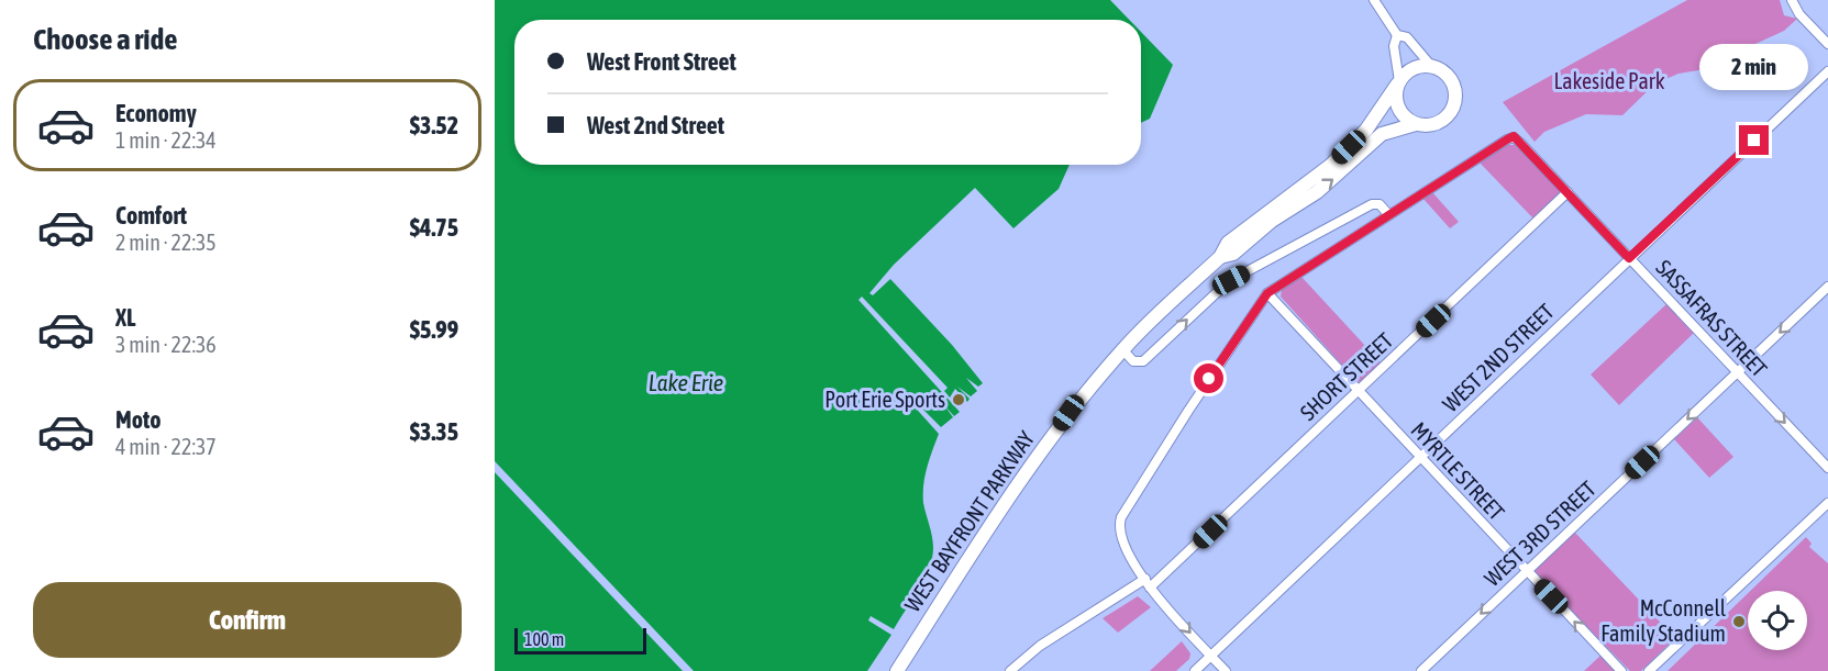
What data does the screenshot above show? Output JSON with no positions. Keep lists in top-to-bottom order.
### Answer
{
  "streets": {
    "highway": ["WEST BAYFRONT PARKWAY"],
    "street": [
      "SASSAFRAS STREET",
      "WEST 2ND STREET",
      "SHORT STREET",
      "MYRTLE STREET",
      "WEST 3RD STREET"
    ]
  },
  "crossings": [
    ["SASSAFRAS STREET", "WEST 2ND STREET"],
    ["SASSAFRAS STREET", "SHORT STREET"],
    ["SASSAFRAS STREET", "WEST 3RD STREET"],
    ["WEST 2ND STREET", "MYRTLE STREET"],
    ["SHORT STREET", "MYRTLE STREET"],
    ["MYRTLE STREET", "WEST 3RD STREET"]
  ],
  "one_way": ["WEST 3RD STREET"],
  "water": ["Lake Erie"],
  "parks": ["Lakeside Park"],
  "places": ["Port Erie Sports", "McConnell Family Stadium"],
  "scale_bar": "100 m",
  "page": {
    "heading": "Choose a ride",
    "banner": ["West Front Street", "West 2nd Street"],
    "bubble": "2 min",
    "list": [
      {
        "name": "Economy",
        "note": "1 min · 22:34",
        "value": "$3.52"
      },
      {
        "name": "Comfort",
        "note": "2 min · 22:35",
        "value": "$4.75"
      },
      {
        "name": "XL",
        "note": "3 min · 22:36",
        "value": "$5.99"
      },
      {
        "name": "Moto",
        "note": "4 min · 22:37",
        "value": "$3.35"
      }
    ],
    "buttons": "Confirm",
    "scale": "100 m"
  }
}
